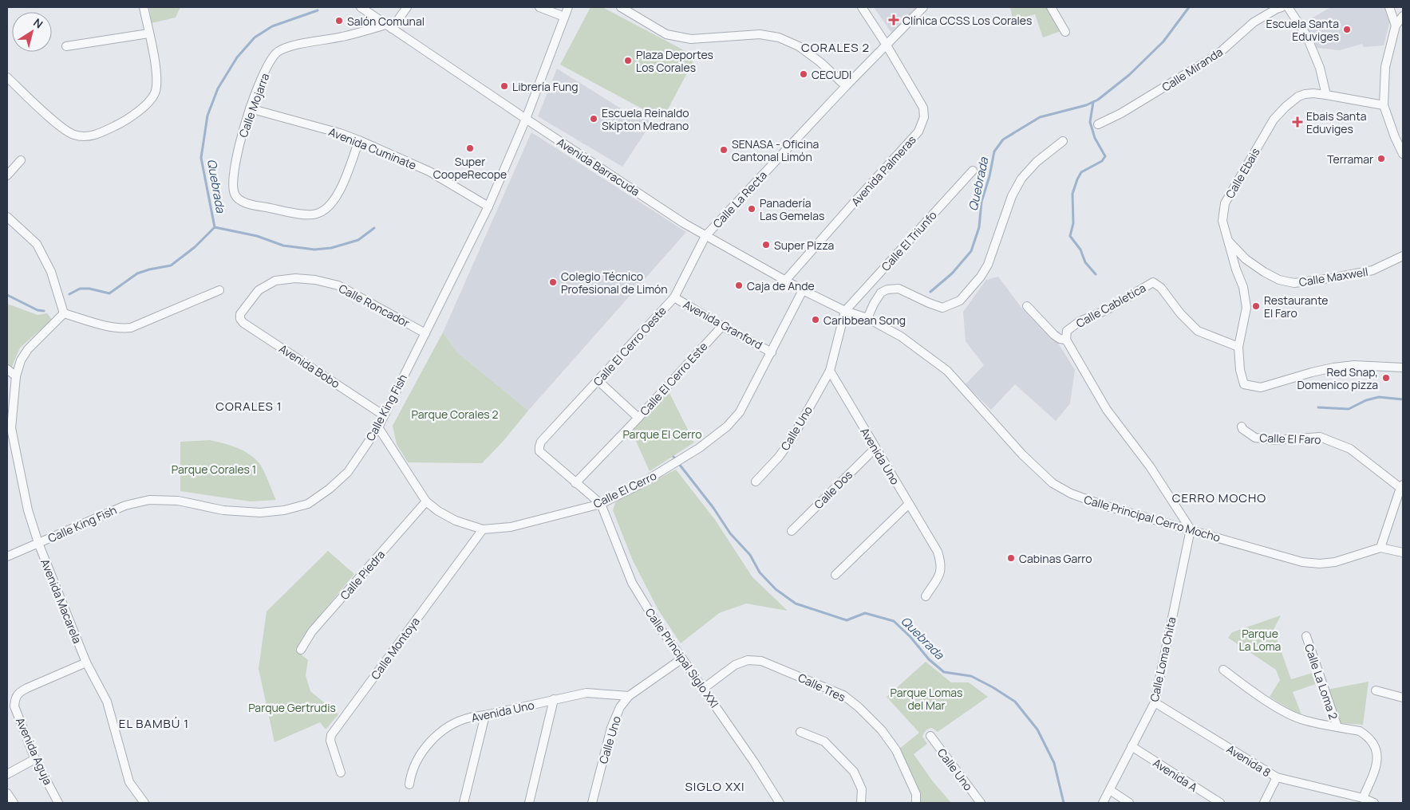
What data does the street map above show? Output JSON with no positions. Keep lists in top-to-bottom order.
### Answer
{
  "streets": {
    "street": [
      "Calle Miranda",
      "Calle Mojarra",
      "Avenida Cuminate",
      "Avenida Barracuda",
      "Avenida Palmeras",
      "Calle Ebais",
      "Calle La Recta",
      "Calle El Triunfo",
      "Calle Maxwell",
      "Calle Roncador",
      "Calle Cabletica",
      "Avenida Granford",
      "Calle El Cerro Oeste",
      "Avenida Bobo",
      "Calle El Cerro Este",
      "Calle King Fish",
      "Calle Uno",
      "Calle El Faro",
      "Avenida Uno",
      "Calle El Cerro",
      "Calle Dos",
      "Calle Principal Cerro Mocho",
      "Calle Piedra",
      "Avenida Macarela",
      "Calle Montoya",
      "Calle Principal Siglo XXI",
      "Calle Loma Chita",
      "Calle La Loma 2",
      "Calle Tres",
      "Avenida Aguja",
      "Avenida 8",
      "Avenida A"
    ]
  },
  "crossings": [
    ["Calle Mojarra", "Avenida Cuminate"],
    ["Calle Mojarra", "Avenida Barracuda"],
    ["Avenida Cuminate", "Calle King Fish"],
    ["Avenida Barracuda", "Avenida Palmeras"],
    ["Avenida Barracuda", "Calle La Recta"],
    ["Avenida Barracuda", "Calle El Triunfo"],
    ["Avenida Barracuda", "Calle El Cerro Oeste"],
    ["Avenida Barracuda", "Calle King Fish"],
    ["Avenida Barracuda", "Calle El Cerro"],
    ["Avenida Barracuda", "Calle Principal Cerro Mocho"],
    ["Avenida Palmeras", "Calle La Recta"],
    ["Calle Ebais", "Calle Maxwell"],
    ["Calle Ebais", "Calle Cabletica"],
    ["Calle La Recta", "Calle El Cerro Oeste"],
    ["Calle El Triunfo", "Calle Principal Cerro Mocho"],
    ["Calle Roncador", "Avenida Bobo"],
    ["Calle Roncador", "Calle King Fish"],
    ["Avenida Granford", "Calle El Cerro Oeste"],
    ["Avenida Granford", "Calle El Cerro Este"],
    ["Avenida Granford", "Calle El Cerro"],
    ["Calle El Cerro Oeste", "Calle El Cerro Este"],
    ["Avenida Bobo", "Calle King Fish"],
    ["Calle King Fish", "Calle El Cerro"],
    ["Calle King Fish", "Avenida Macarela"],
    ["Calle Uno", "Avenida Uno"],
    ["Calle Uno", "Calle Principal Siglo XXI"],
    ["Avenida Uno", "Calle Dos"],
    ["Calle El Cerro", "Calle Piedra"],
    ["Calle El Cerro", "Calle Montoya"],
    ["Calle El Cerro", "Calle Principal Siglo XXI"],
    ["Calle Principal Cerro Mocho", "Calle Loma Chita"],
    ["Avenida Macarela", "Avenida Aguja"],
    ["Calle Principal Siglo XXI", "Calle Tres"],
    ["Calle Loma Chita", "Avenida 8"],
    ["Calle Loma Chita", "Avenida A"]
  ],
  "districts": [
    "CORALES 2",
    "CORALES 1",
    "CERRO MOCHO",
    "EL BAMBÚ 1",
    "SIGLO XXI"
  ],
  "water": ["Quebrada"],
  "parks": [
    "Parque Corales 2",
    "Parque El Cerro",
    "Parque Corales 1",
    "Parque La Loma",
    "Parque Lomas del Mar",
    "Parque Gertrudis"
  ],
  "places": {
    "health": ["Clínica CCSS Los Corales", "Ebais Santa Eduviges"],
    "other": [
      "Salón Comunal",
      "Escuela Santa Eduviges",
      "Plaza Deportes Los Corales",
      "CECUDI",
      "Librería Fung",
      "Escuela Reinaldo Skipton Medrano",
      "Super CoopeRecope",
      "SENASA - Oficina Cantonal Limón",
      "Terramar",
      "Panadería Las Gemelas",
      "Super Pizza",
      "Colegio Técnico Profesional de Limón",
      "Caja de Ande",
      "Restaurante El Faro",
      "Caribbean Song",
      "Red Snap, Domenico pizza",
      "Cabinas Garro"
    ]
  },
  "north": "top right"
}
